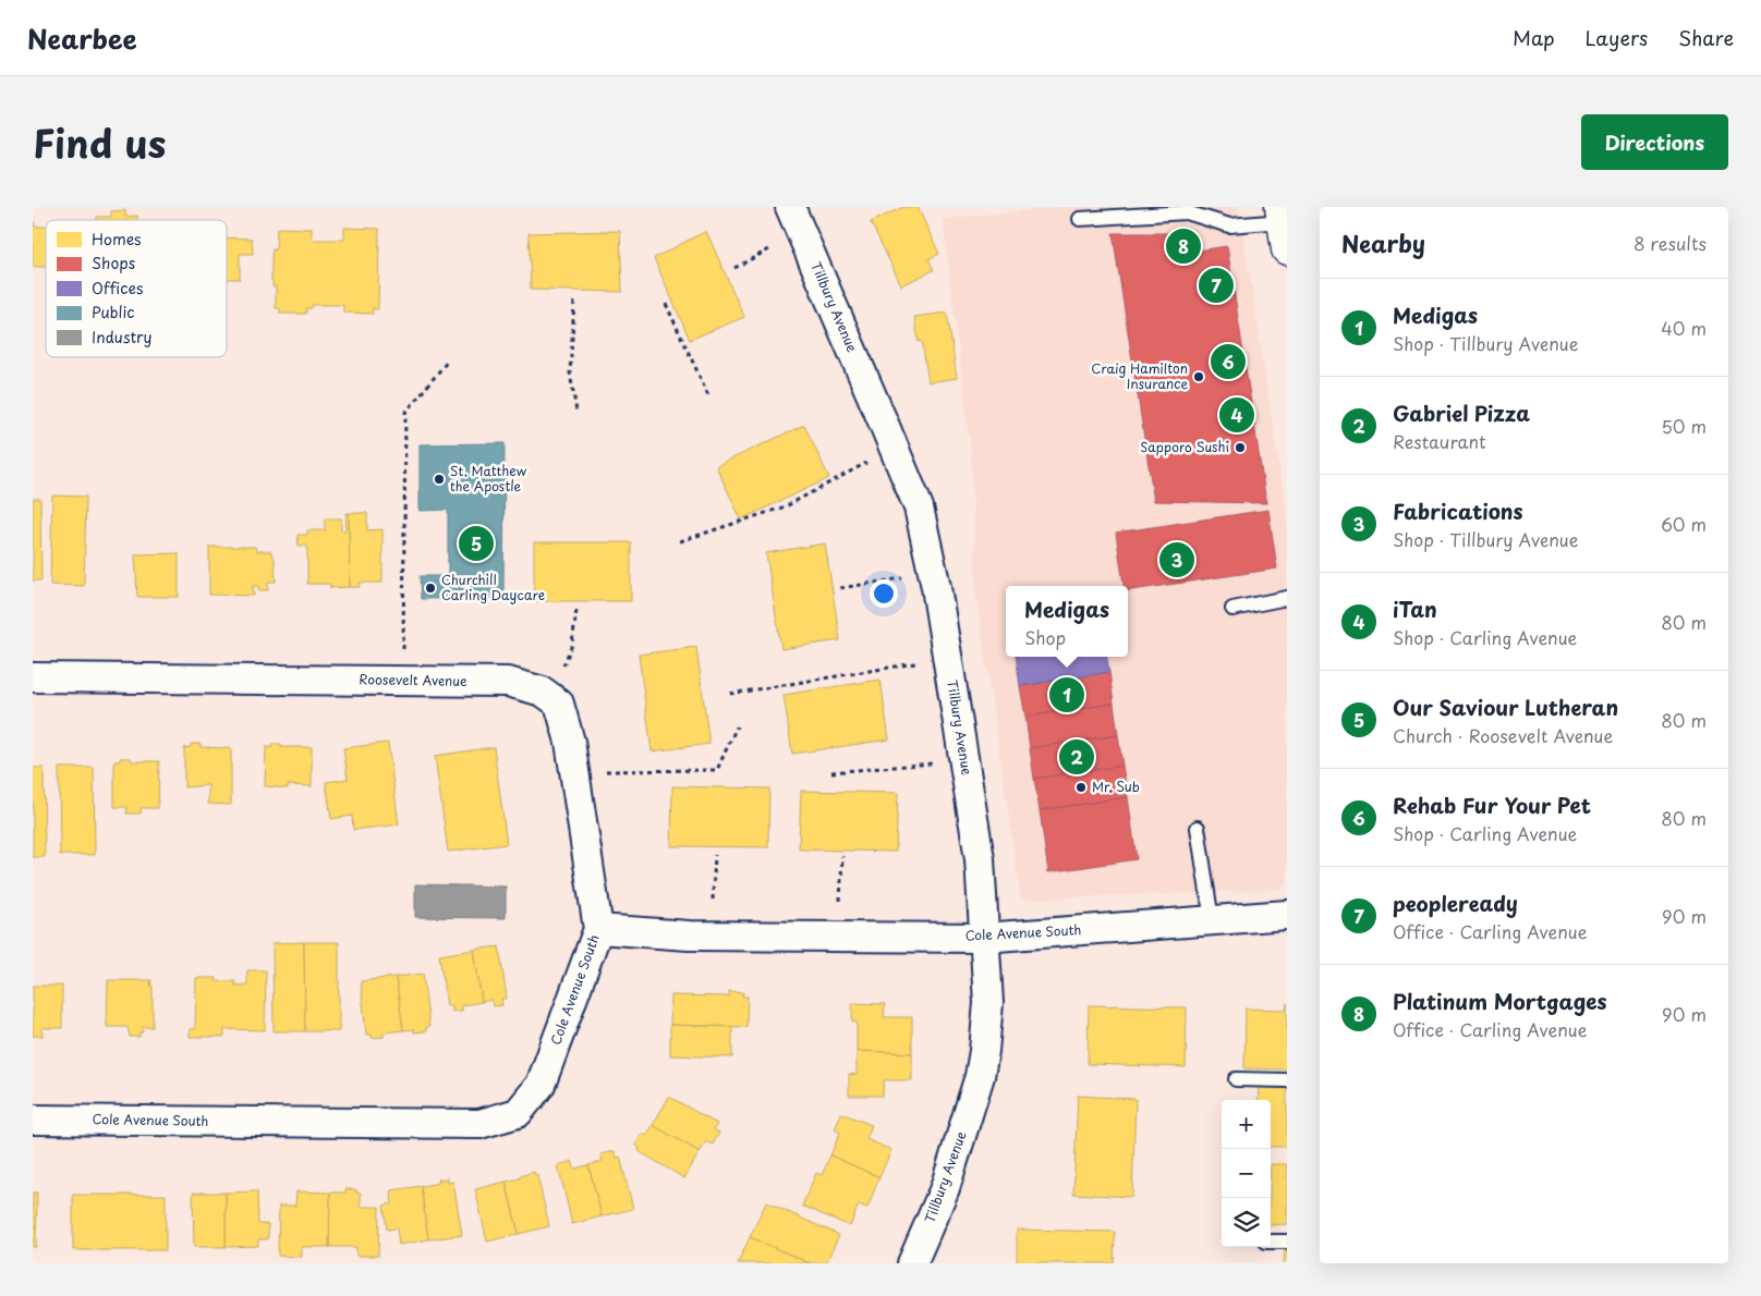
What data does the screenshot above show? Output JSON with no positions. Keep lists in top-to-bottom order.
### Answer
{
  "streets": {
    "street": ["Tillbury Avenue", "Roosevelt Avenue", "Cole Avenue South"]
  },
  "crossings": [
    ["Tillbury Avenue", "Cole Avenue South"],
    ["Roosevelt Avenue", "Cole Avenue South"]
  ],
  "places": [
    "Craig Hamilton Insurance",
    "Sapporo Sushi",
    "St. Matthew the Apostle",
    "Churchill Carling Daycare",
    "Mr. Sub"
  ],
  "legend": [
    "Homes",
    "Shops",
    "Offices",
    "Public",
    "Industry"
  ],
  "page": {
    "header": "Nearbee",
    "nav": ["Map", "Layers", "Share"],
    "title": "Find us",
    "buttons": "Directions",
    "heading": ["Nearby", "8 results"],
    "pins": [
      "8",
      "7",
      "6",
      "4",
      "5",
      "3",
      "1",
      "2"
    ],
    "list": [
      {
        "mark": "1",
        "name": "Medigas",
        "note": "Shop · Tillbury Avenue",
        "value": "40 m"
      },
      {
        "mark": "2",
        "name": "Gabriel Pizza",
        "note": "Restaurant",
        "value": "50 m"
      },
      {
        "mark": "3",
        "name": "Fabrications",
        "note": "Shop · Tillbury Avenue",
        "value": "60 m"
      },
      {
        "mark": "4",
        "name": "iTan",
        "note": "Shop · Carling Avenue",
        "value": "80 m"
      },
      {
        "mark": "5",
        "name": "Our Saviour Lutheran",
        "note": "Church · Roosevelt Avenue",
        "value": "80 m"
      },
      {
        "mark": "6",
        "name": "Rehab Fur Your Pet",
        "note": "Shop · Carling Avenue",
        "value": "80 m"
      },
      {
        "mark": "7",
        "name": "peopleready",
        "note": "Office · Carling Avenue",
        "value": "90 m"
      },
      {
        "mark": "8",
        "name": "Platinum Mortgages",
        "note": "Office · Carling Avenue",
        "value": "90 m"
      }
    ],
    "popup": ["Medigas", "Shop"],
    "map_buttons": ["+", "−"]
  }
}
